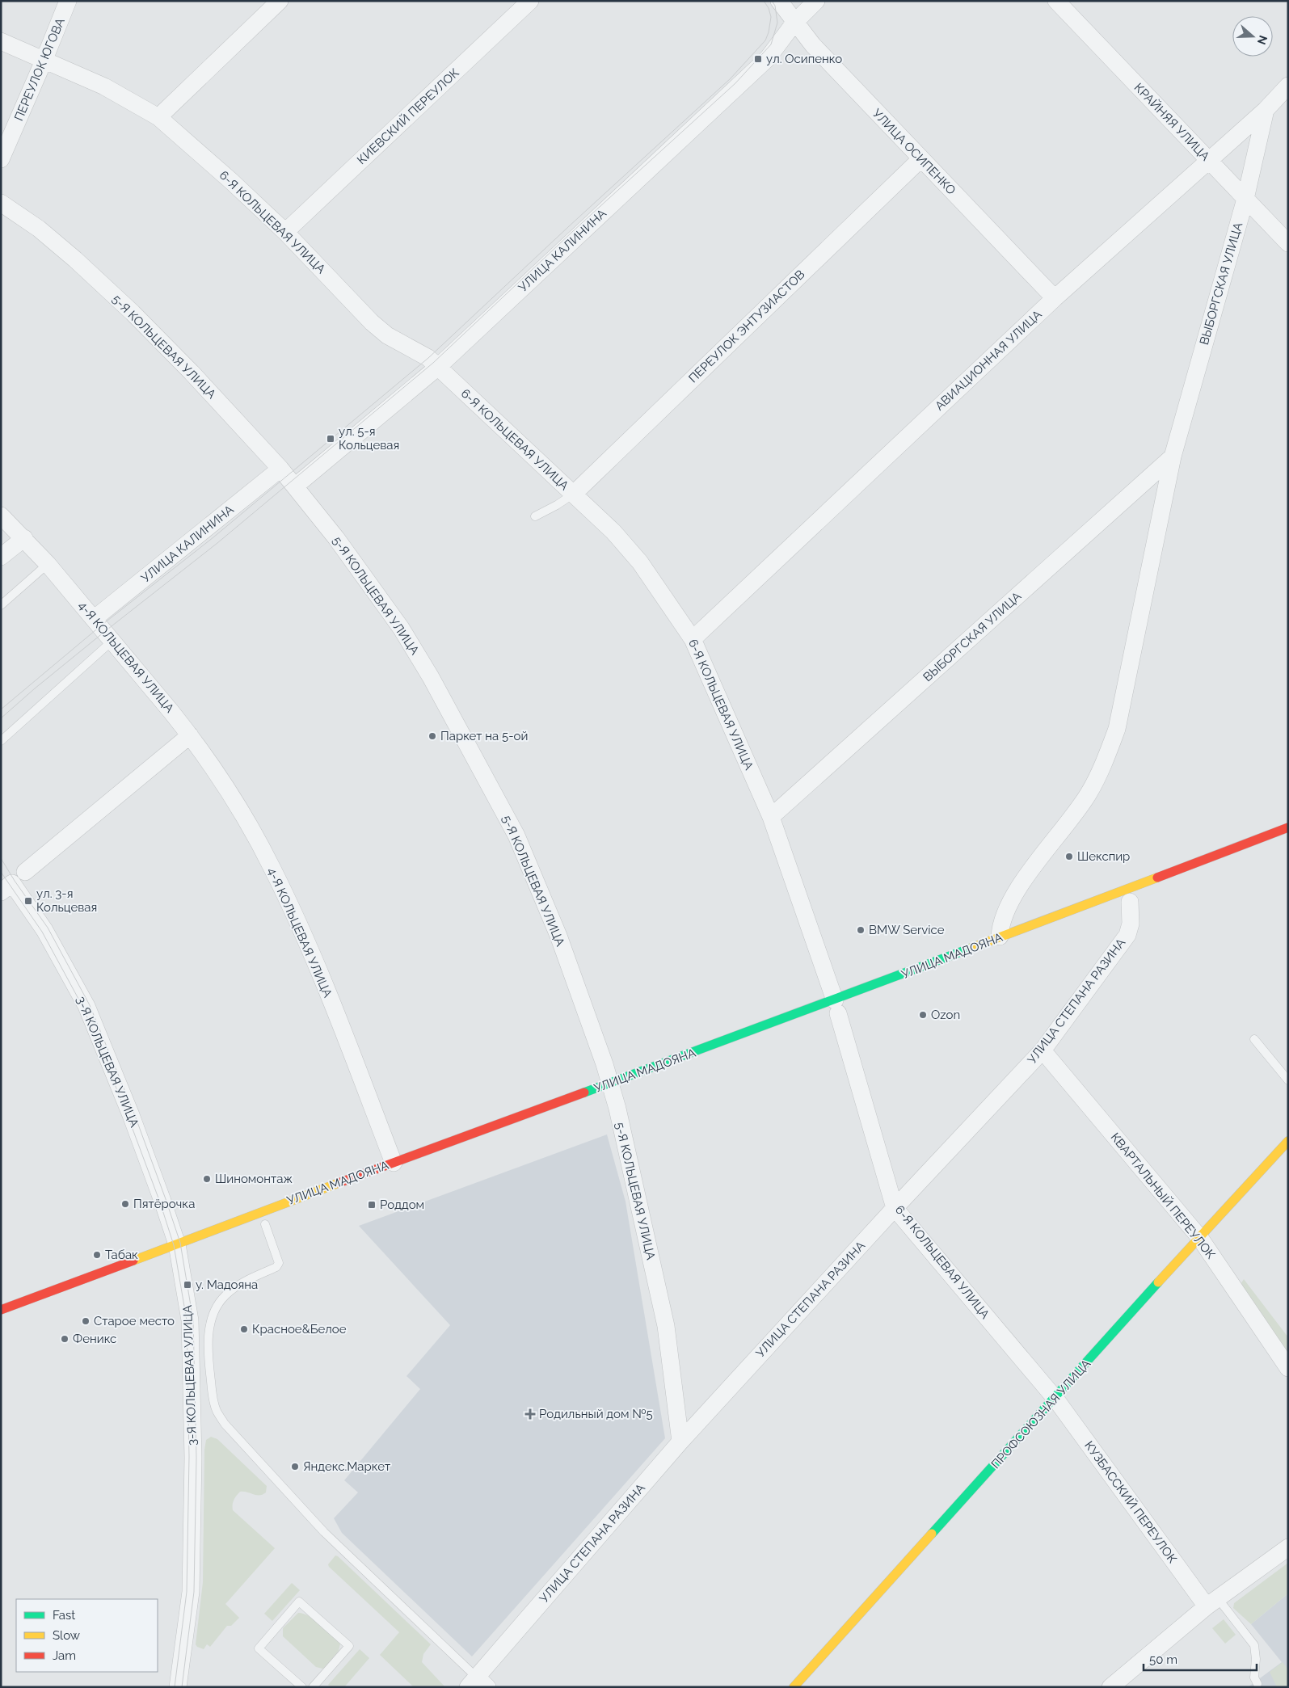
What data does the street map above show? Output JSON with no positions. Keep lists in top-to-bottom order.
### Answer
{
  "streets": {
    "main road": ["УЛИЦА МАДОЯНА", "ПРОФСОЮЗНАЯ УЛИЦА"],
    "street": [
      "ПЕРЕУЛОК ЮГОВА",
      "КИЕВСКИЙ ПЕРЕУЛОК",
      "КРАЙНЯЯ УЛИЦА",
      "УЛИЦА ОСИПЕНКО",
      "6-Я КОЛЬЦЕВАЯ УЛИЦА",
      "УЛИЦА КАЛИНИНА",
      "ВЫБОРГСКАЯ УЛИЦА",
      "ПЕРЕУЛОК ЭНТУЗИАСТОВ",
      "5-Я КОЛЬЦЕВАЯ УЛИЦА",
      "АВИАЦИОННАЯ УЛИЦА",
      "4-Я КОЛЬЦЕВАЯ УЛИЦА",
      "УЛИЦА СТЕПАНА РАЗИНА",
      "3-Я КОЛЬЦЕВАЯ УЛИЦА",
      "КВАРТАЛЬНЫЙ ПЕРЕУЛОК",
      "КУЗБАССКИЙ ПЕРЕУЛОК"
    ]
  },
  "crossings": [
    ["ПЕРЕУЛОК ЮГОВА", "6-Я КОЛЬЦЕВАЯ УЛИЦА"],
    ["КИЕВСКИЙ ПЕРЕУЛОК", "6-Я КОЛЬЦЕВАЯ УЛИЦА"],
    ["КРАЙНЯЯ УЛИЦА", "ВЫБОРГСКАЯ УЛИЦА"],
    ["КРАЙНЯЯ УЛИЦА", "АВИАЦИОННАЯ УЛИЦА"],
    ["УЛИЦА ОСИПЕНКО", "УЛИЦА КАЛИНИНА"],
    ["УЛИЦА ОСИПЕНКО", "ПЕРЕУЛОК ЭНТУЗИАСТОВ"],
    ["УЛИЦА ОСИПЕНКО", "АВИАЦИОННАЯ УЛИЦА"],
    ["6-Я КОЛЬЦЕВАЯ УЛИЦА", "УЛИЦА КАЛИНИНА"],
    ["6-Я КОЛЬЦЕВАЯ УЛИЦА", "ВЫБОРГСКАЯ УЛИЦА"],
    ["6-Я КОЛЬЦЕВАЯ УЛИЦА", "ПЕРЕУЛОК ЭНТУЗИАСТОВ"],
    ["6-Я КОЛЬЦЕВАЯ УЛИЦА", "АВИАЦИОННАЯ УЛИЦА"],
    ["6-Я КОЛЬЦЕВАЯ УЛИЦА", "УЛИЦА МАДОЯНА"],
    ["6-Я КОЛЬЦЕВАЯ УЛИЦА", "УЛИЦА СТЕПАНА РАЗИНА"],
    ["6-Я КОЛЬЦЕВАЯ УЛИЦА", "ПРОФСОЮЗНАЯ УЛИЦА"],
    ["6-Я КОЛЬЦЕВАЯ УЛИЦА", "КУЗБАССКИЙ ПЕРЕУЛОК"],
    ["УЛИЦА КАЛИНИНА", "5-Я КОЛЬЦЕВАЯ УЛИЦА"],
    ["УЛИЦА КАЛИНИНА", "4-Я КОЛЬЦЕВАЯ УЛИЦА"],
    ["ВЫБОРГСКАЯ УЛИЦА", "АВИАЦИОННАЯ УЛИЦА"],
    ["ВЫБОРГСКАЯ УЛИЦА", "УЛИЦА МАДОЯНА"],
    ["5-Я КОЛЬЦЕВАЯ УЛИЦА", "УЛИЦА МАДОЯНА"],
    ["5-Я КОЛЬЦЕВАЯ УЛИЦА", "УЛИЦА СТЕПАНА РАЗИНА"],
    ["4-Я КОЛЬЦЕВАЯ УЛИЦА", "УЛИЦА МАДОЯНА"],
    ["УЛИЦА МАДОЯНА", "3-Я КОЛЬЦЕВАЯ УЛИЦА"],
    ["УЛИЦА СТЕПАНА РАЗИНА", "КВАРТАЛЬНЫЙ ПЕРЕУЛОК"],
    ["КВАРТАЛЬНЫЙ ПЕРЕУЛОК", "ПРОФСОЮЗНАЯ УЛИЦА"],
    ["ПРОФСОЮЗНАЯ УЛИЦА", "КУЗБАССКИЙ ПЕРЕУЛОК"]
  ],
  "places": {
    "transit": [
      "ул. Осипенко",
      "ул. 5-я Кольцевая",
      "ул. 3-я Кольцевая",
      "Роддом",
      "у. Мадояна"
    ],
    "other": [
      "Паркет на 5-ой",
      "Шекспир",
      "BMW Service",
      "Ozon",
      "Шиномонтаж",
      "Пятёрочка",
      "Табак",
      "Старое место",
      "Красное&Белое",
      "Феникс",
      "Яндекс.Маркет"
    ],
    "health": ["Родильный дом №5"]
  },
  "legend": ["Fast", "Slow", "Jam"],
  "scale_bar": "50 m",
  "north": "right"
}
